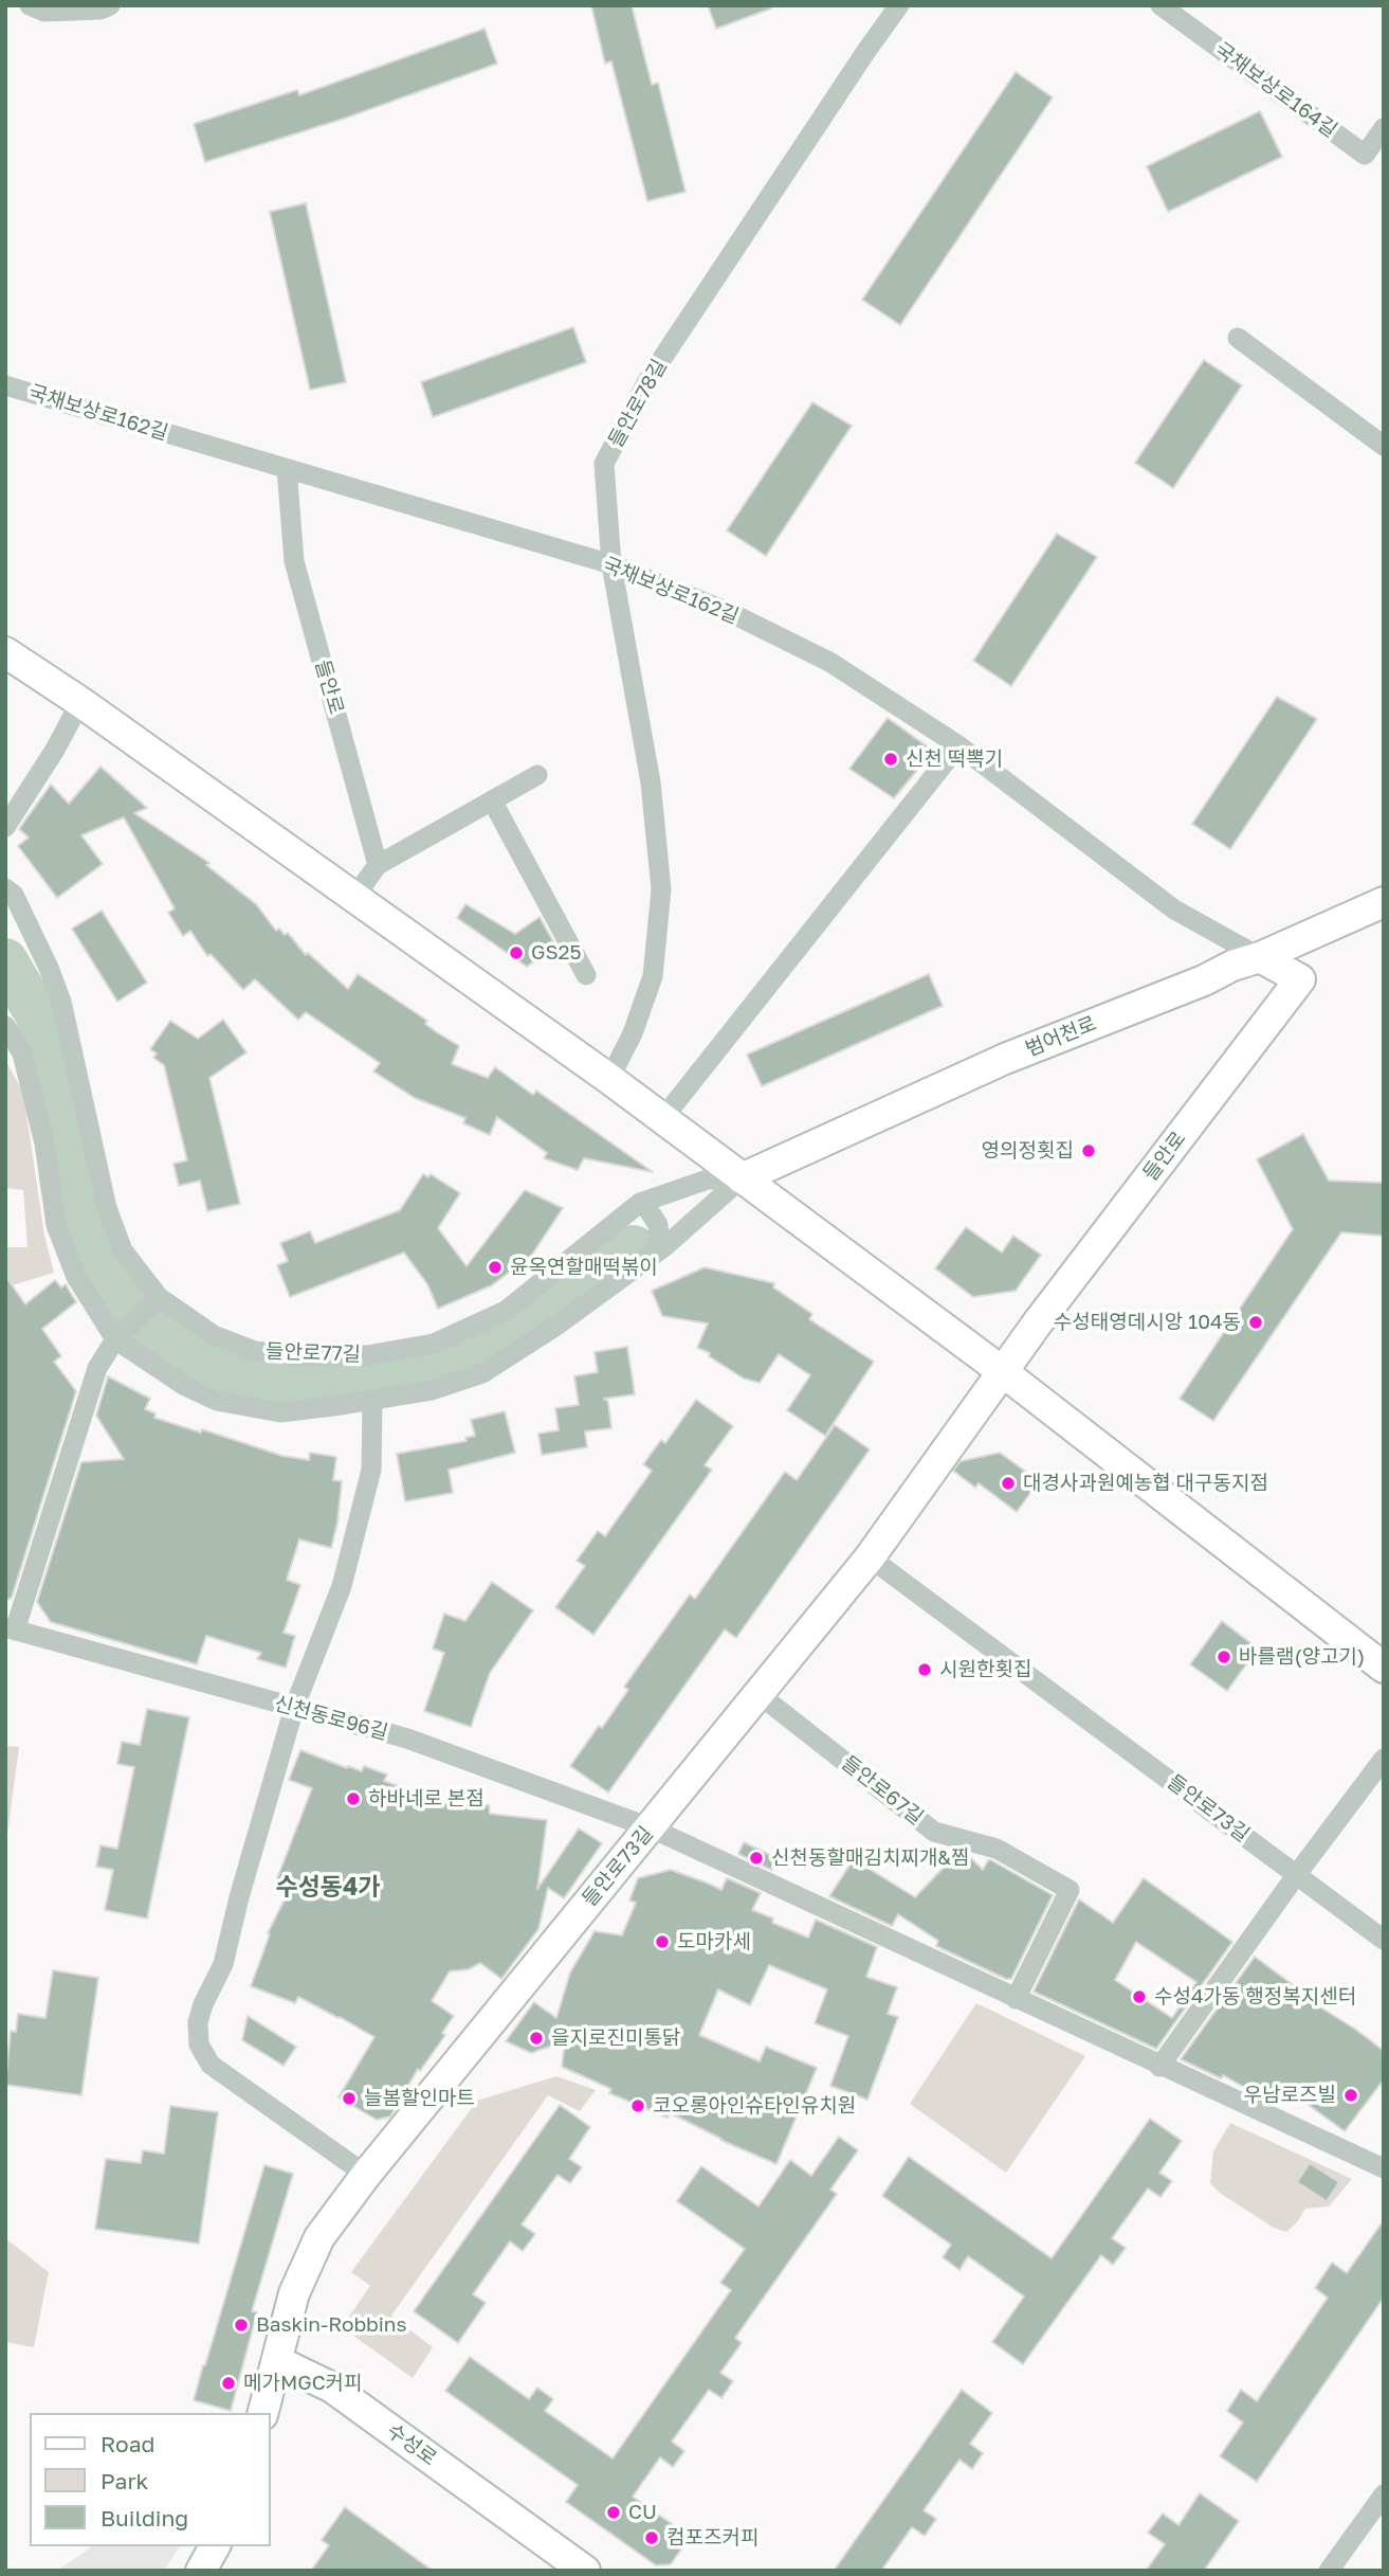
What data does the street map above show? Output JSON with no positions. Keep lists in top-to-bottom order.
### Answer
{
  "streets": {
    "street": [
      "국채보상로164길",
      "들안로78길",
      "국채보상로162길",
      "들안로",
      "범어천로",
      "들안로77길",
      "신천동로96길",
      "들안로67길",
      "들안로73길",
      "수성로"
    ]
  },
  "crossings": [
    ["들안로78길", "국채보상로162길"],
    ["국채보상로162길", "들안로"],
    ["국채보상로162길", "범어천로"],
    ["들안로", "범어천로"],
    ["들안로", "들안로73길"],
    ["범어천로", "들안로77길"],
    ["신천동로96길", "들안로73길"],
    ["들안로67길", "들안로73길"],
    ["들안로73길", "수성로"]
  ],
  "districts": ["수성동4가"],
  "places": [
    "신천 떡뽁기",
    "GS25",
    "영의정횟집",
    "윤옥연할매떡볶이",
    "수성태영데시앙 104동",
    "대경사과원예농협 대구동지점",
    "바를램(양고기)",
    "시원한횟집",
    "하바네로 본점",
    "신천동할매김치찌개&찜",
    "도마카세",
    "수성4가동 행정복지센터",
    "을지로진미통닭",
    "우남로즈빌",
    "늘봄할인마트",
    "코오롱아인슈타인유치원",
    "Baskin-Robbins",
    "메가MGC커피",
    "CU",
    "컴포즈커피"
  ],
  "legend": ["Road", "Park", "Building"]
}
